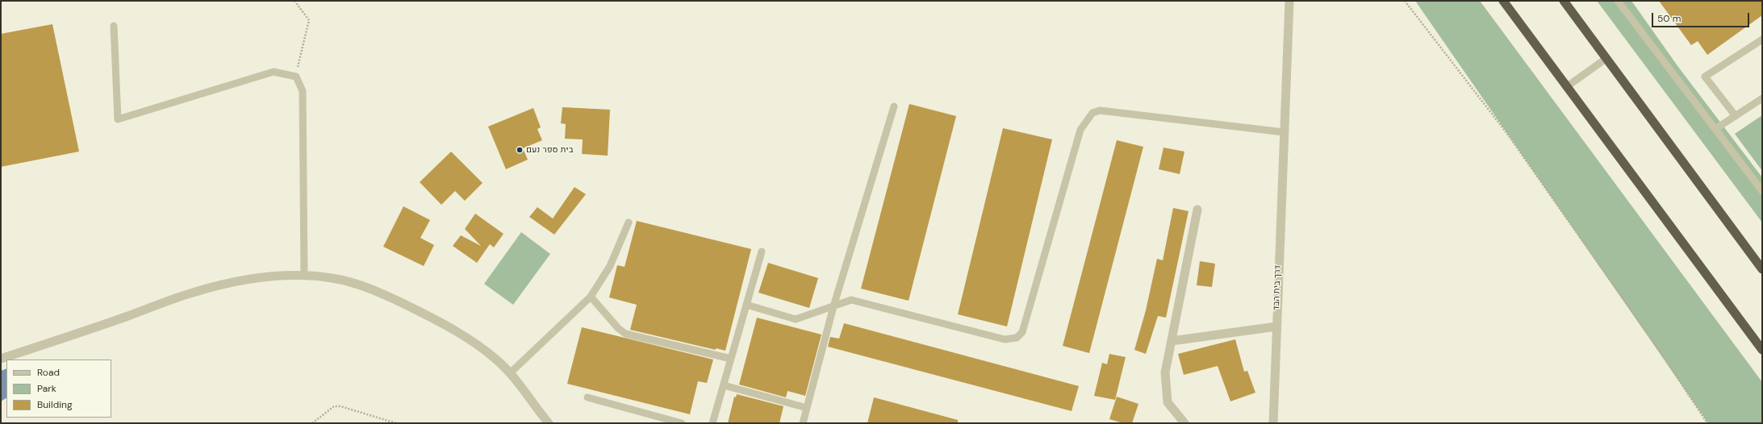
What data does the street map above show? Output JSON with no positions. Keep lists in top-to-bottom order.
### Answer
{
  "streets": {
    "street": ["דרך בית הבד"]
  },
  "places": ["בית ספר נעם"],
  "legend": ["Road", "Park", "Building"],
  "scale_bar": "50 m"
}
